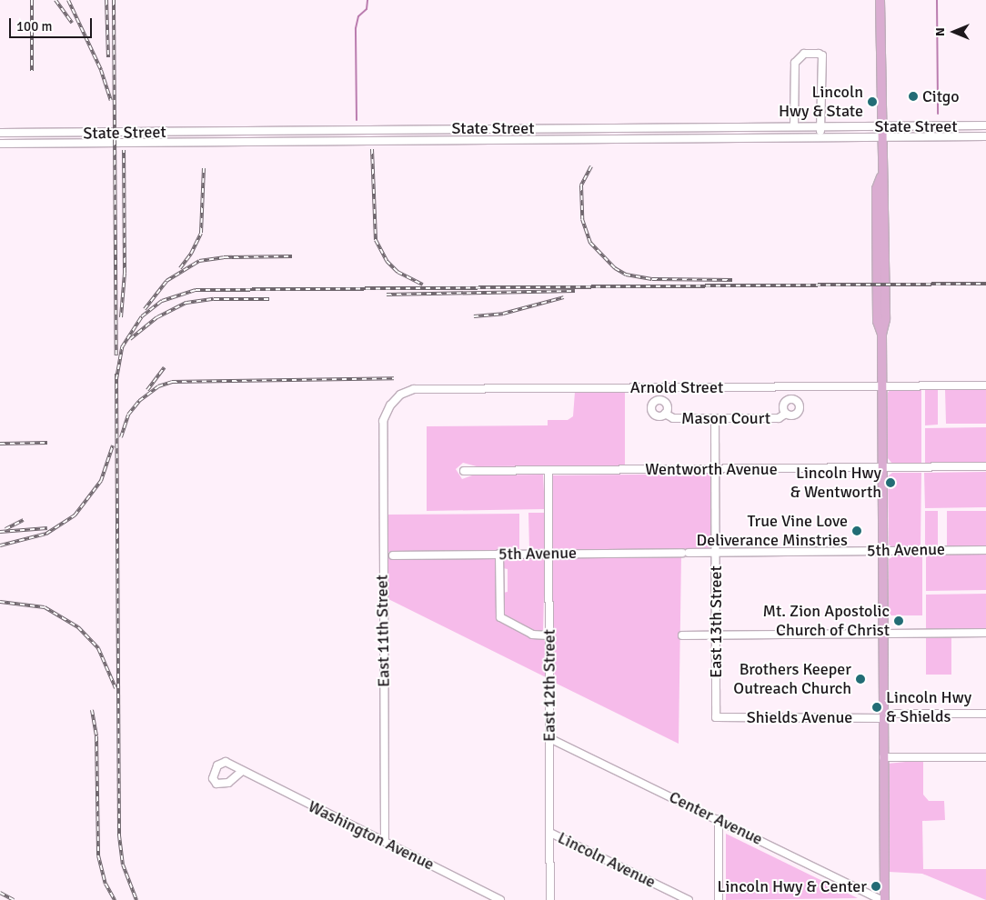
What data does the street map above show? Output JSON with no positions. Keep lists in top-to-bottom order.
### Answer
{
  "streets": {
    "street": [
      "State Street",
      "Arnold Street",
      "Mason Court",
      "Wentworth Avenue",
      "5th Avenue",
      "East 13th Street",
      "East 11th Street",
      "East 12th Street",
      "Shields Avenue",
      "Center Avenue",
      "Washington Avenue",
      "Lincoln Avenue"
    ]
  },
  "crossings": [
    ["Arnold Street", "East 11th Street"],
    ["Mason Court", "East 13th Street"],
    ["Wentworth Avenue", "East 13th Street"],
    ["Wentworth Avenue", "East 12th Street"],
    ["5th Avenue", "East 13th Street"],
    ["5th Avenue", "East 12th Street"],
    ["East 13th Street", "Shields Avenue"],
    ["East 11th Street", "Washington Avenue"],
    ["East 12th Street", "Center Avenue"],
    ["East 12th Street", "Lincoln Avenue"]
  ],
  "places": [
    "Citgo",
    "Lincoln Hwy & State",
    "Lincoln Hwy & Wentworth",
    "True Vine Love Deliverance Minstries",
    "Mt. Zion Apostolic Church of Christ",
    "Brothers Keeper Outreach Church",
    "Lincoln Hwy & Shields",
    "Lincoln Hwy & Center"
  ],
  "scale_bar": "100 m",
  "north": "left"
}
